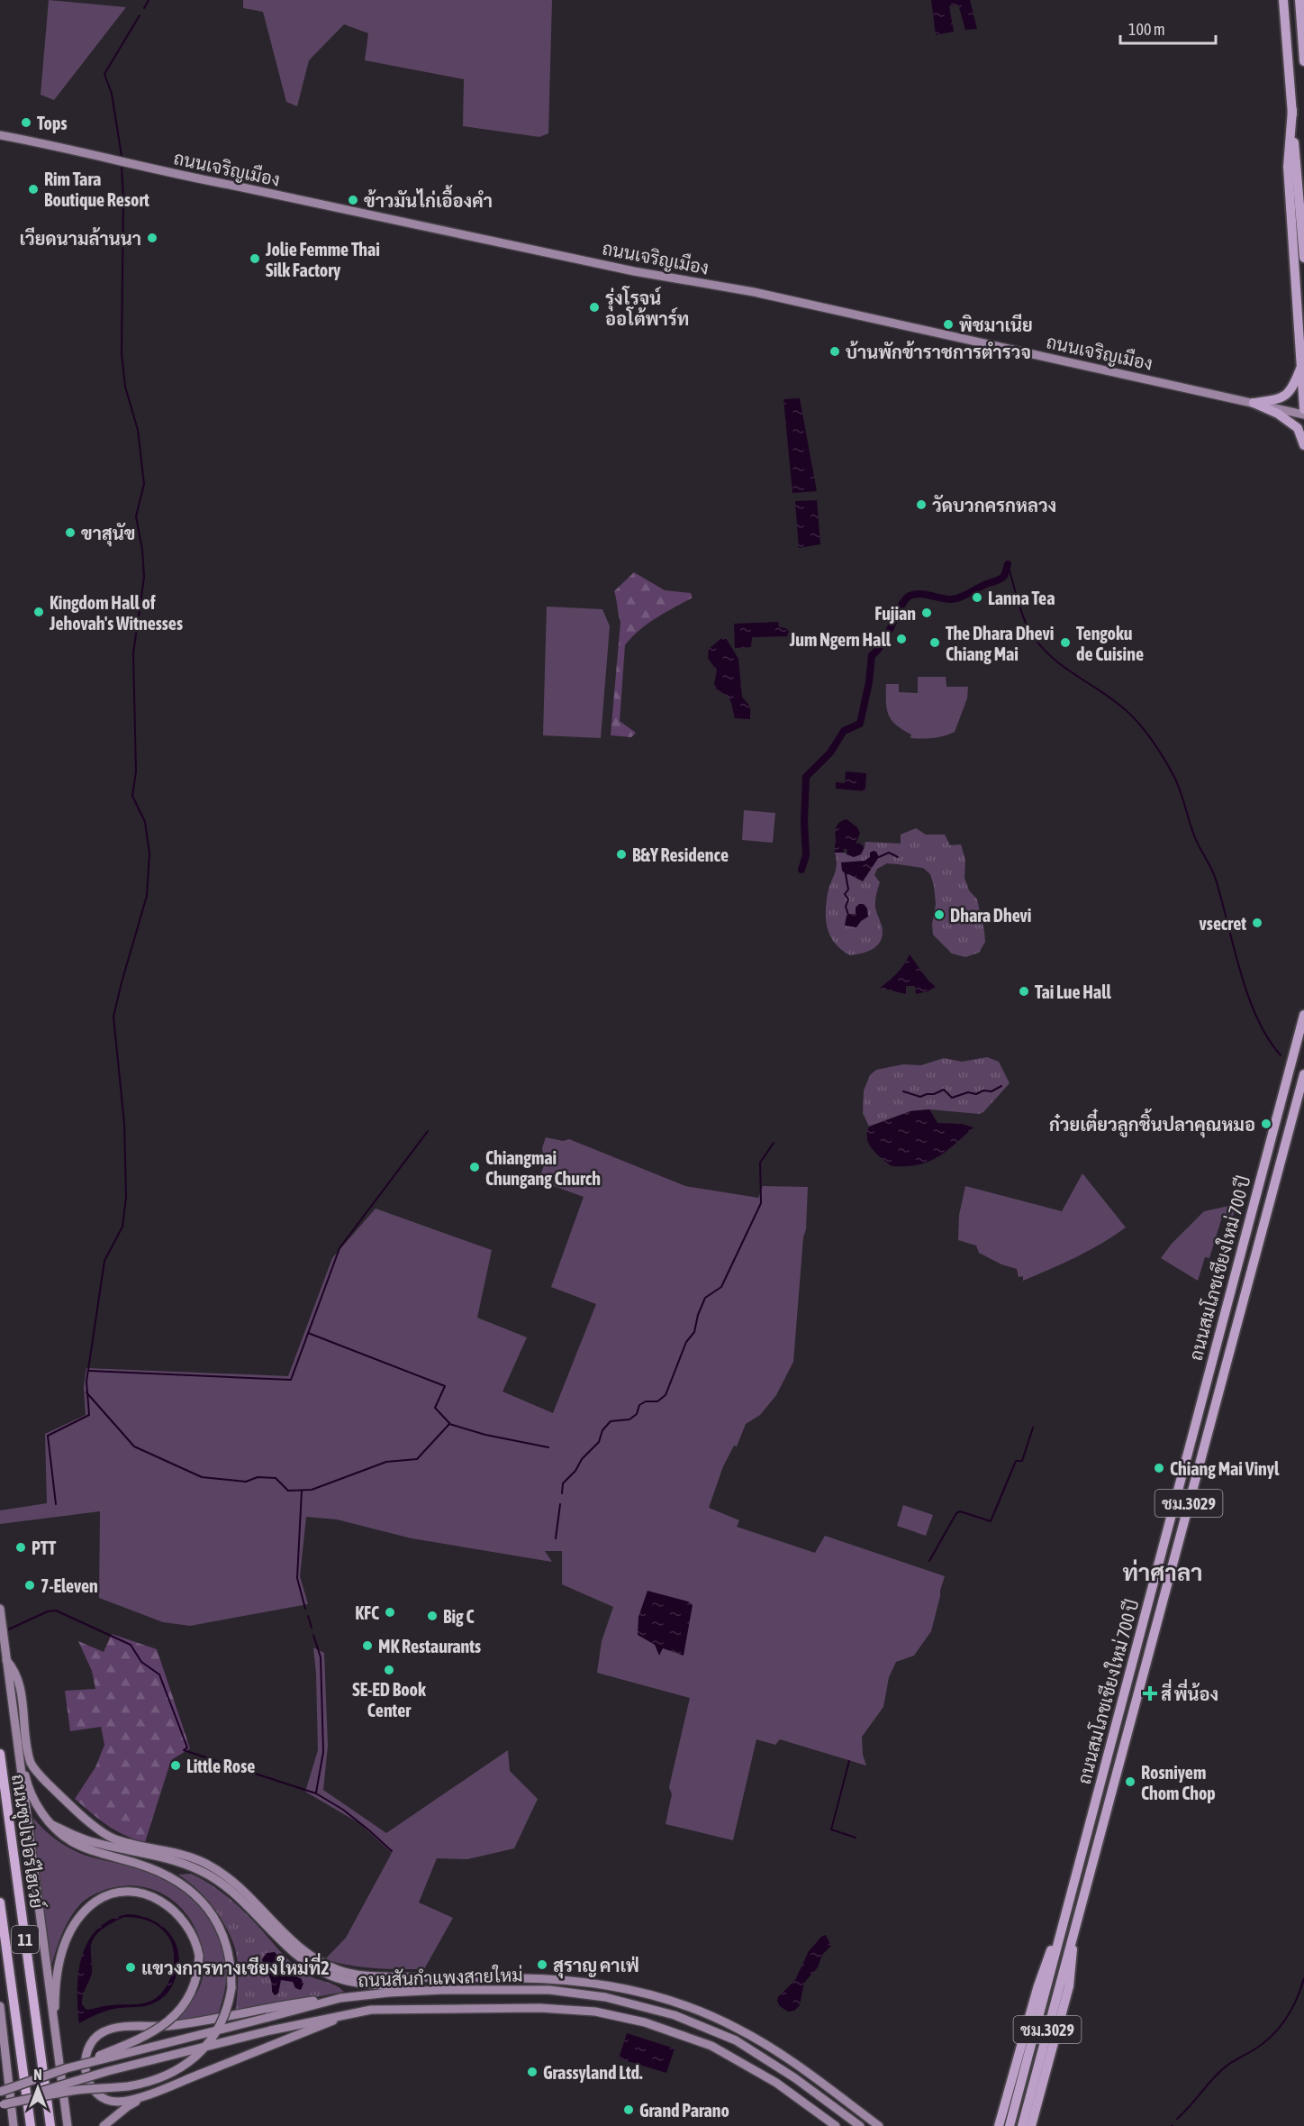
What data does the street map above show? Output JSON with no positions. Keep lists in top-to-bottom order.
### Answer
{
  "streets": {
    "highway": ["ถนนซุปเปอร์ไฮเวย์", "11"],
    "main road": [
      "ถนนเจริญเมือง",
      "ถนนสมโภชเชียงใหม่ 700 ปี",
      "ชม.3029",
      "ถนนสันกำแพงสายใหม่"
    ]
  },
  "districts": ["ท่าศาลา"],
  "places": {
    "other": [
      "Tops",
      "Rim Tara Boutique Resort",
      "ข้าวมันไก่เอื้องคํา",
      "เวียดนามล้านนา",
      "Jolie Femme Thai Silk Factory",
      "รุ่งโรจน์ ออโต้พาร์ท",
      "พิชมาเนีย",
      "บ้านพักข้าราชการตำรวจ",
      "วัดบวกครกหลวง",
      "ขาสุนัข",
      "Lanna Tea",
      "Kingdom Hall of Jehovah's Witnesses",
      "Fujian",
      "Jum Ngern Hall",
      "The Dhara Dhevi Chiang Mai",
      "Tengoku de Cuisine",
      "B&Y Residence",
      "Dhara Dhevi",
      "vsecret",
      "Tai Lue Hall",
      "ก๋วยเตี๋ยวลูกชิ้นปลาคุณหมอ",
      "Chiangmai Chungang Church",
      "Chiang Mai Vinyl",
      "PTT",
      "7-Eleven",
      "KFC",
      "Big C",
      "MK Restaurants",
      "SE-ED Book Center",
      "Little Rose",
      "Rosniyem Chom Chop",
      "สุราญ คาเฟ่",
      "แขวงการทางเชียงใหม่ที่2",
      "Grassyland Ltd.",
      "Grand Parano"
    ],
    "health": ["สี่ พี่น้อง"]
  },
  "scale_bar": "100 m",
  "north": "top"
}
